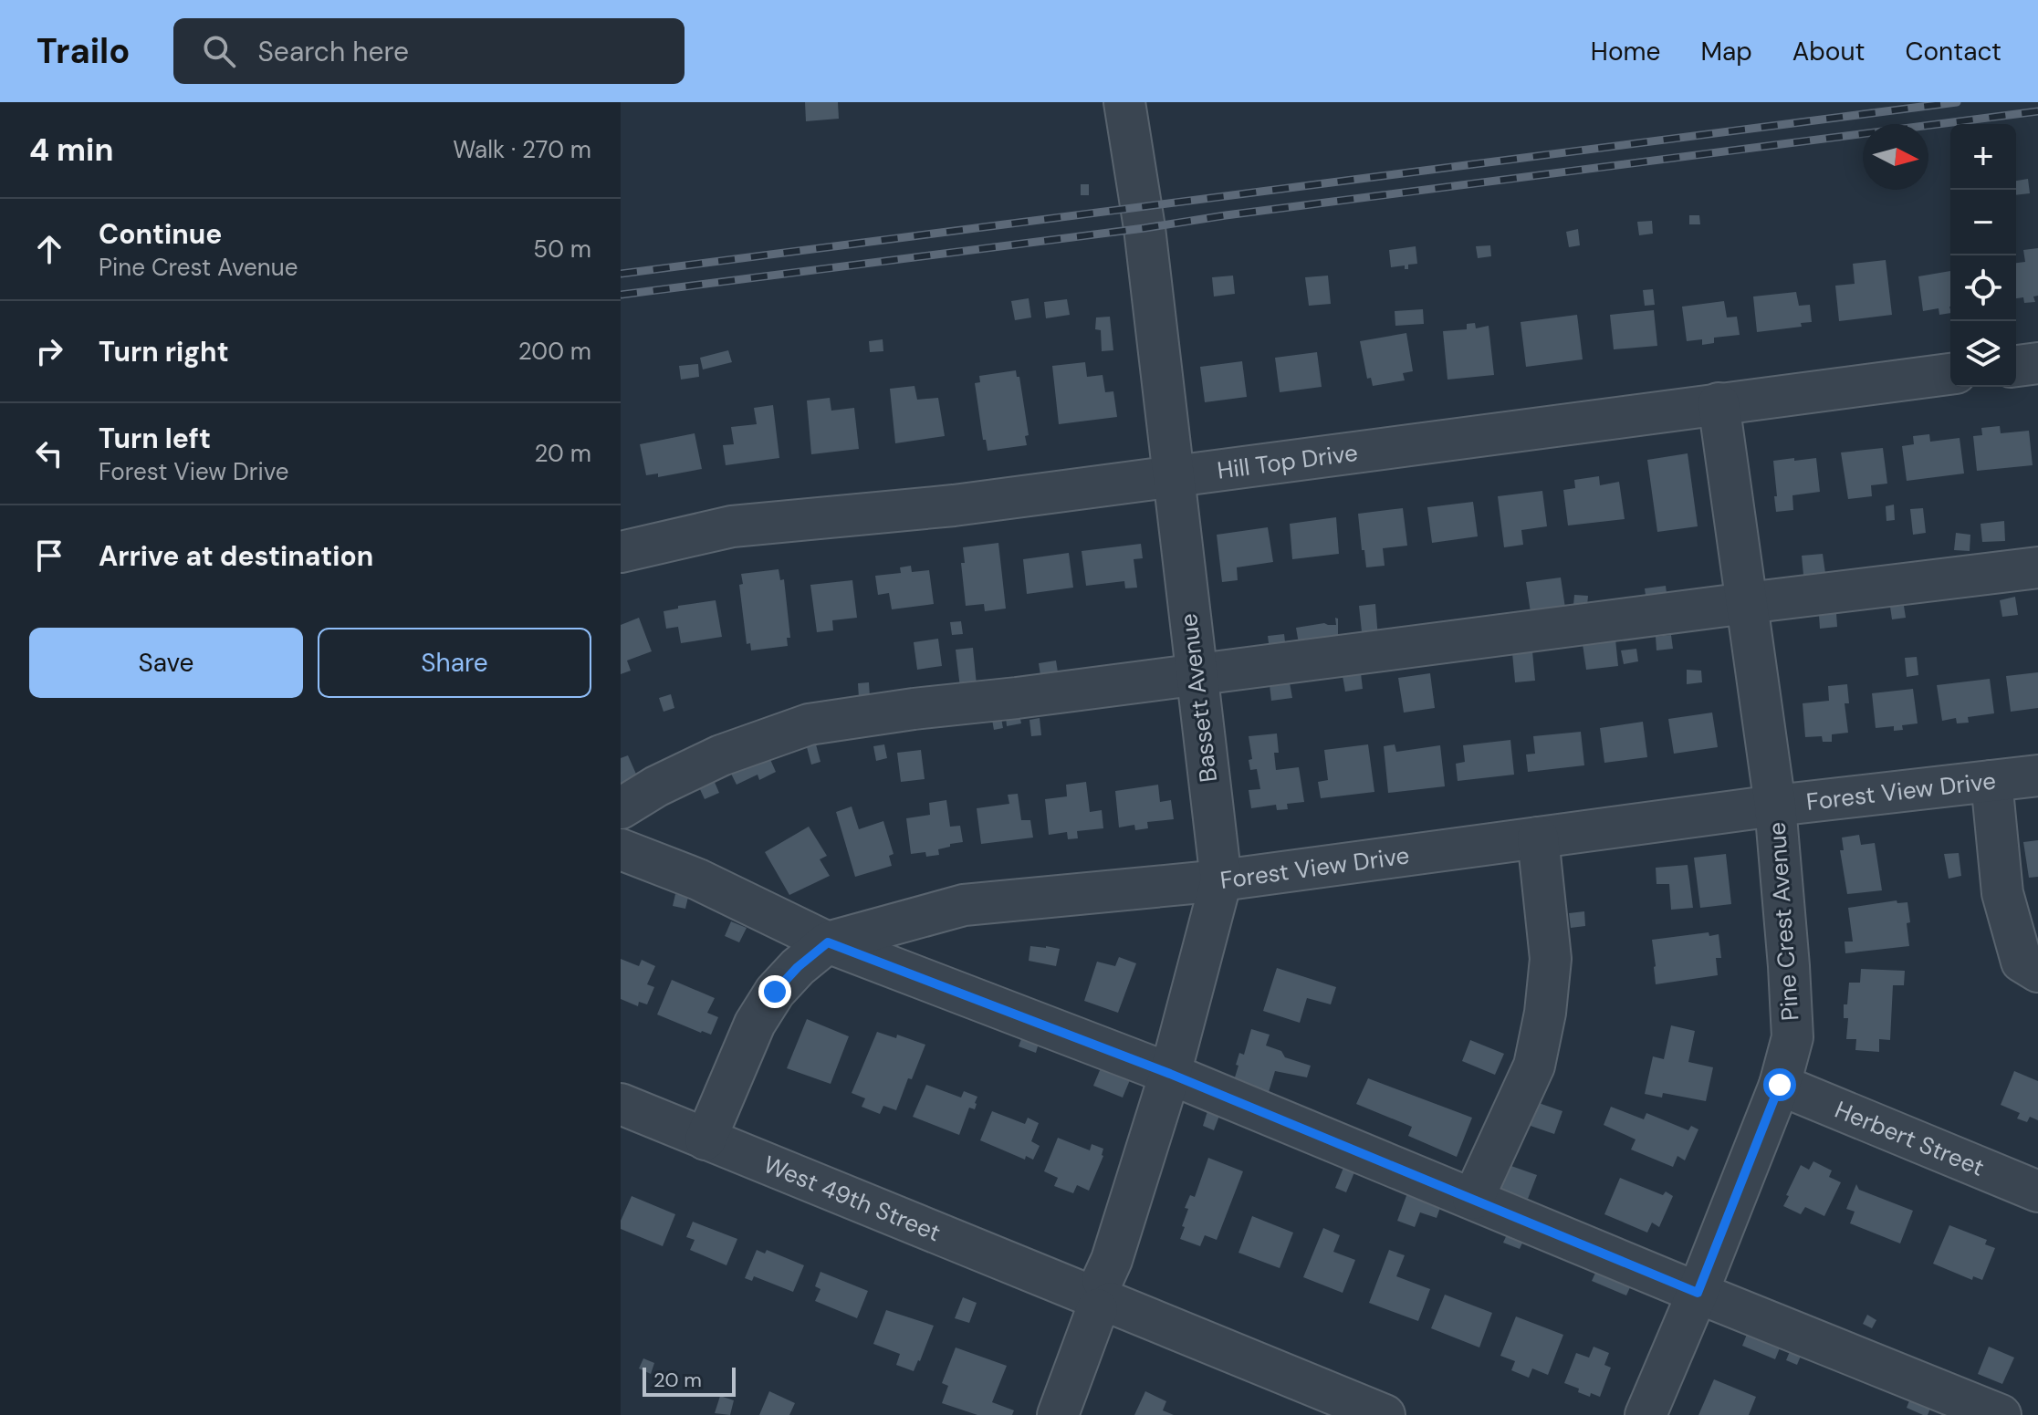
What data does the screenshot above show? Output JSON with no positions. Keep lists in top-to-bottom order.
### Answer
{
  "streets": {
    "street": [
      "Hill Top Drive",
      "Bassett Avenue",
      "Forest View Drive",
      "Pine Crest Avenue",
      "Herbert Street",
      "West 49th Street"
    ]
  },
  "crossings": [
    ["Hill Top Drive", "Bassett Avenue"],
    ["Hill Top Drive", "Pine Crest Avenue"],
    ["Bassett Avenue", "Forest View Drive"],
    ["Bassett Avenue", "West 49th Street"],
    ["Forest View Drive", "Pine Crest Avenue"],
    ["Forest View Drive", "West 49th Street"],
    ["Pine Crest Avenue", "Herbert Street"]
  ],
  "scale_bar": "20 m",
  "north": "right",
  "page": {
    "header": "Trailo",
    "search": "Search here",
    "nav": [
      "Home",
      "Map",
      "About",
      "Contact"
    ],
    "heading": ["4 min", "Walk · 270 m"],
    "map_buttons": ["+", "−"],
    "list": [
      ["Continue", "Pine Crest Avenue", "50 m"],
      ["Turn right", "200 m"],
      ["Turn left", "Forest View Drive", "20 m"],
      "Arrive at destination"
    ],
    "buttons": ["Save", "Share"],
    "scale": "20 m"
  }
}
